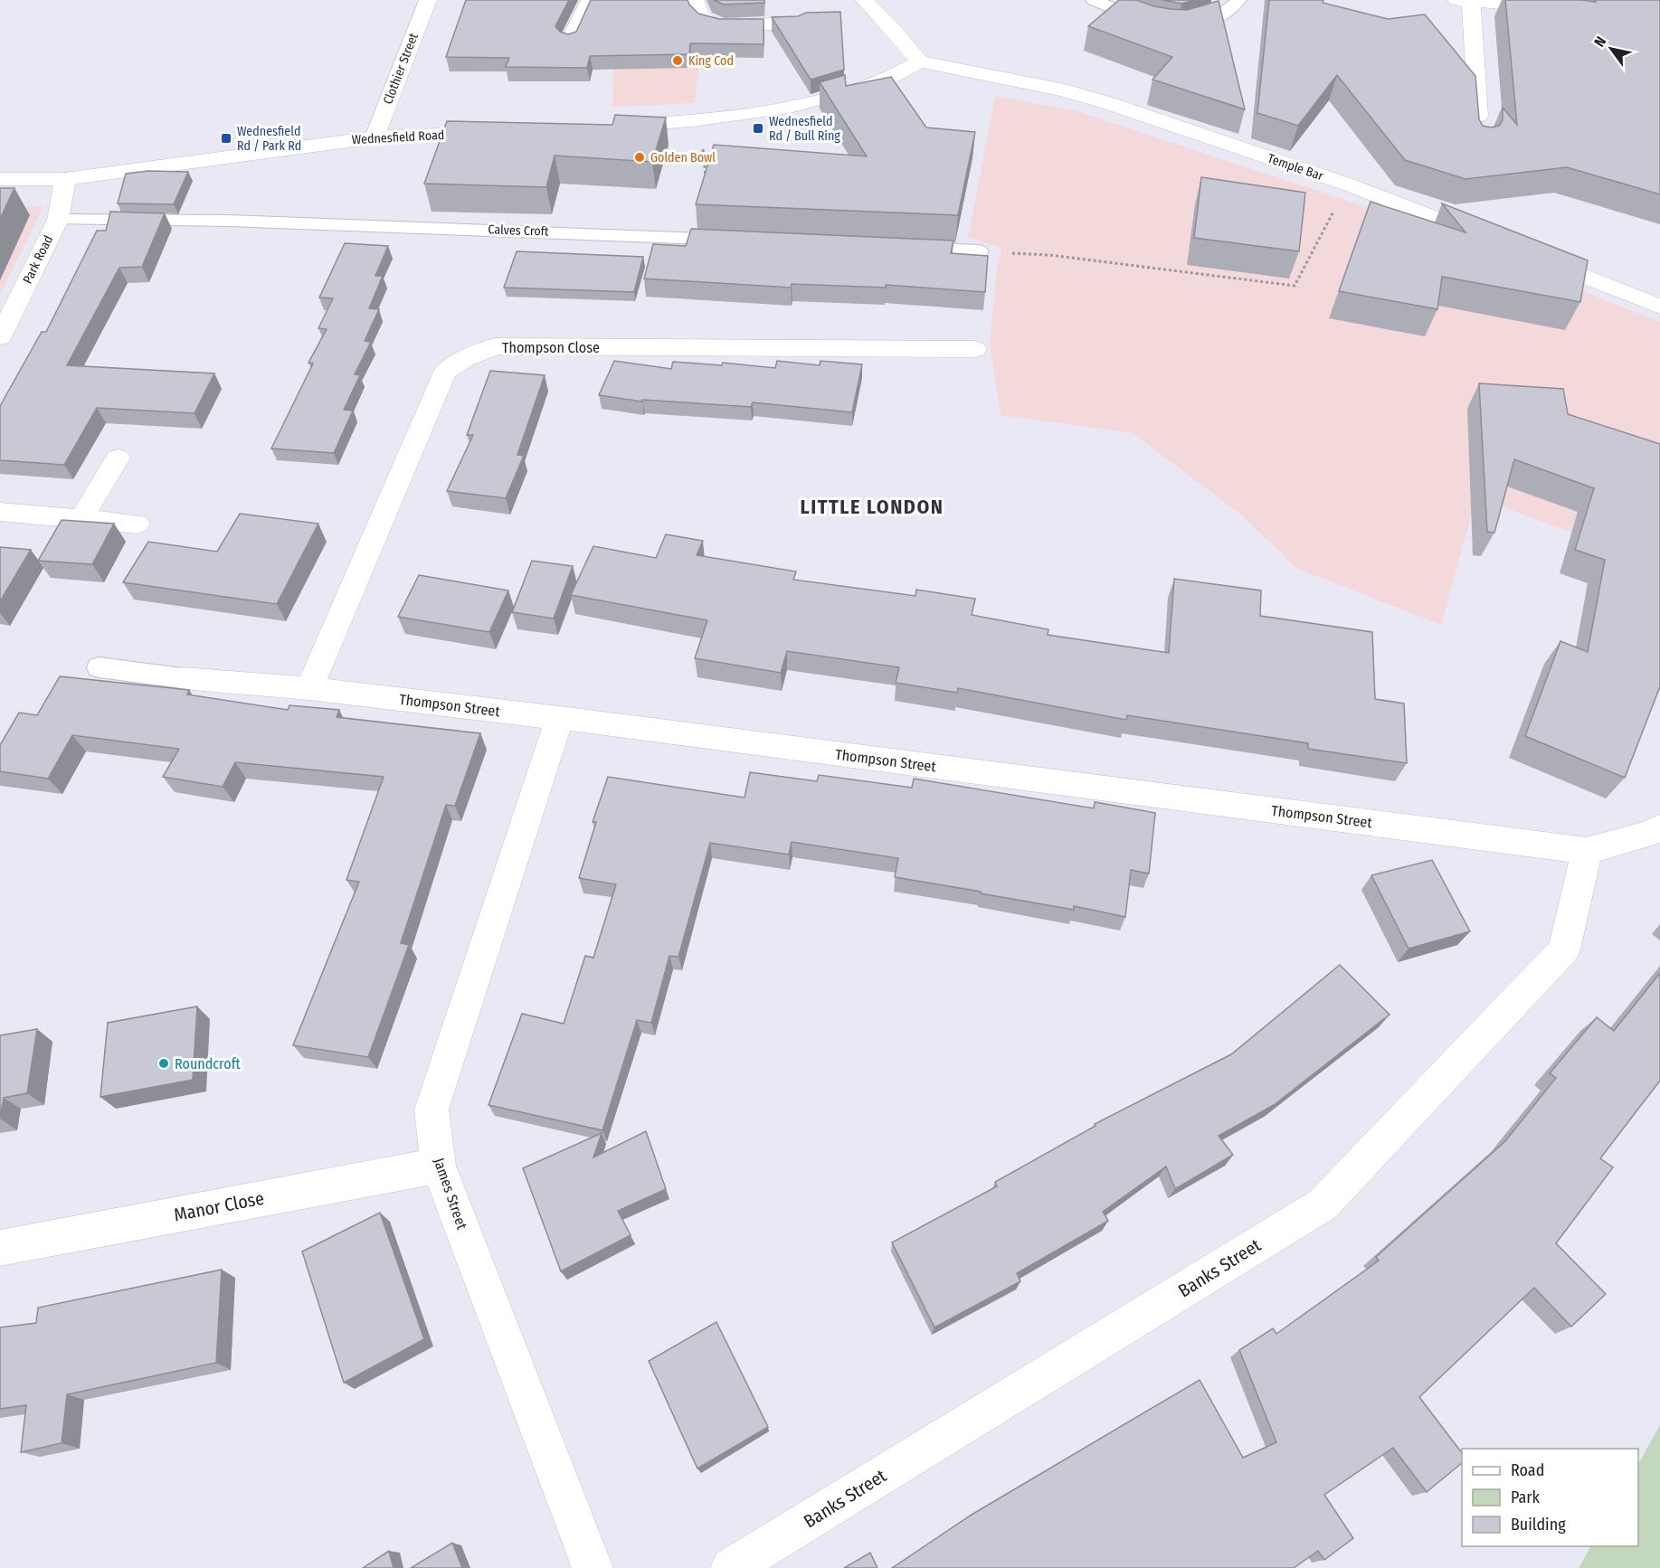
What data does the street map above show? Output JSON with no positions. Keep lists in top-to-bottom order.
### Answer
{
  "streets": {
    "street": [
      "Clothier Street",
      "Wednesfield Road",
      "Temple Bar",
      "Park Road",
      "Thompson Close",
      "Thompson Street",
      "James Street",
      "Manor Close",
      "Banks Street"
    ],
    "lane": ["Calves Croft"]
  },
  "crossings": [
    ["Clothier Street", "Wednesfield Road"],
    ["Wednesfield Road", "Park Road"],
    ["Calves Croft", "Park Road"],
    ["Thompson Close", "Thompson Street"],
    ["Thompson Street", "James Street"],
    ["Thompson Street", "Banks Street"],
    ["James Street", "Manor Close"]
  ],
  "districts": ["LITTLE LONDON"],
  "places": {
    "other": ["King Cod", "Golden Bowl", "Roundcroft"],
    "transit": ["Wednesfield Rd / Bull Ring", "Wednesfield Rd / Park Rd"]
  },
  "legend": ["Road", "Park", "Building"],
  "north": "top left"
}
